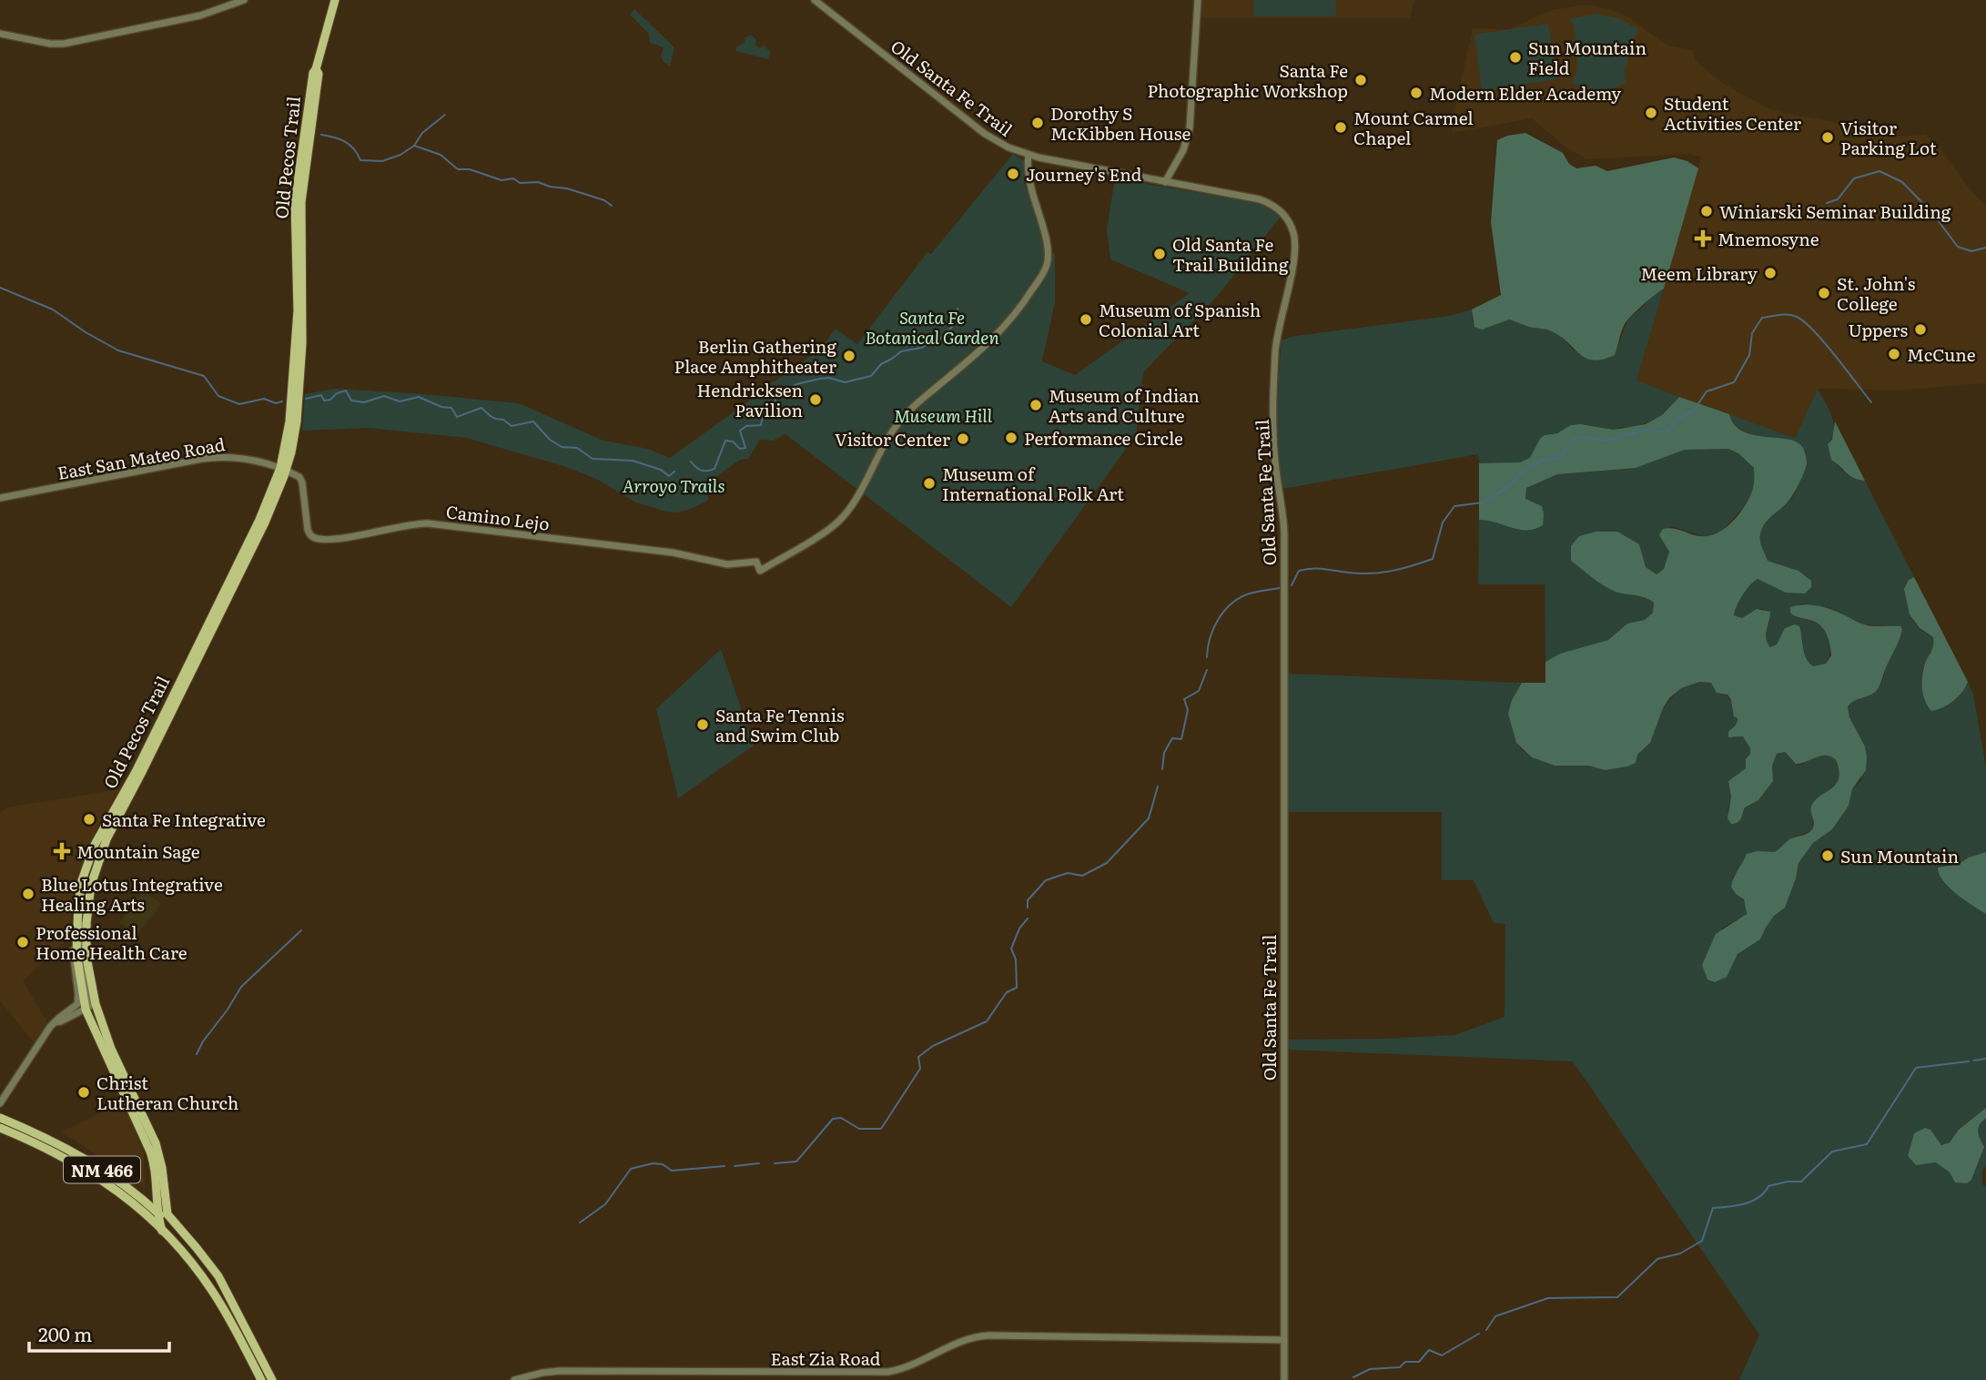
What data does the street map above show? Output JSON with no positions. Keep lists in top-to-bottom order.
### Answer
{
  "streets": {
    "main road": ["Old Pecos Trail", "NM 466"],
    "street": [
      "Old Santa Fe Trail",
      "East San Mateo Road",
      "Camino Lejo",
      "East Zia Road"
    ]
  },
  "crossings": [
    ["Old Santa Fe Trail", "Camino Lejo"],
    ["Old Santa Fe Trail", "East Zia Road"],
    ["Old Pecos Trail", "East San Mateo Road"],
    ["Old Pecos Trail", "Camino Lejo"],
    ["Old Pecos Trail", "NM 466"],
    ["East San Mateo Road", "Camino Lejo"]
  ],
  "parks": ["Santa Fe Botanical Garden", "Museum Hill", "Arroyo Trails"],
  "places": {
    "other": [
      "Sun Mountain Field",
      "Santa Fe Photographic Workshop",
      "Modern Elder Academy",
      "Student Activities Center",
      "Dorothy S McKibben House",
      "Mount Carmel Chapel",
      "Visitor Parking Lot",
      "Journey's End",
      "Winiarski Seminar Building",
      "Old Santa Fe Trail Building",
      "Meem Library",
      "St. John's College",
      "Museum of Spanish Colonial Art",
      "Uppers",
      "McCune",
      "Berlin Gathering Place Amphitheater",
      "Hendricksen Pavilion",
      "Museum of Indian Arts and Culture",
      "Performance Circle",
      "Visitor Center",
      "Museum of International Folk Art",
      "Santa Fe Tennis and Swim Club",
      "Santa Fe Integrative",
      "Sun Mountain",
      "Blue Lotus Integrative Healing Arts",
      "Professional Home Health Care",
      "Christ Lutheran Church"
    ],
    "health": ["Mnemosyne", "Mountain Sage"]
  },
  "scale_bar": "200 m"
}
